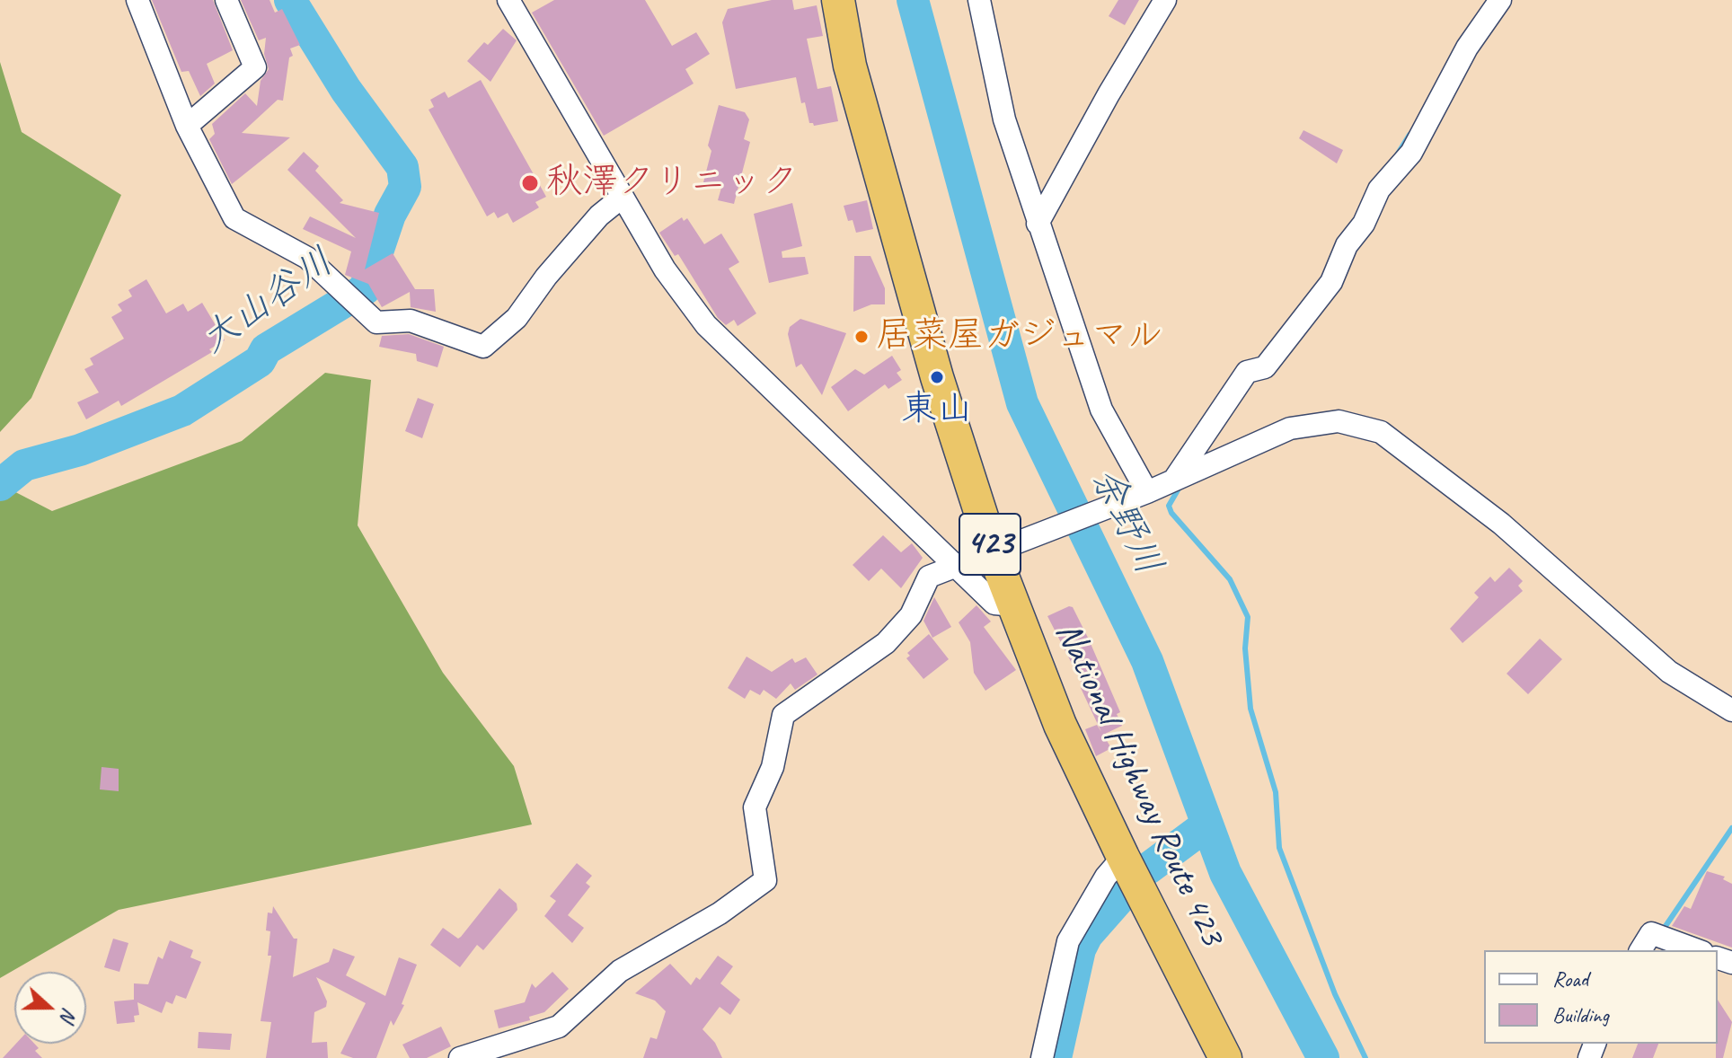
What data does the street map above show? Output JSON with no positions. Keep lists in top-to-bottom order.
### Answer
{
  "streets": {
    "highway": ["423", "National Highway Route 423"]
  },
  "water": ["大山谷川", "余野川"],
  "places": ["秋澤クリニック", "居菜屋ガジュマル", "東山"],
  "legend": ["Road", "Building"],
  "north": "right"
}
